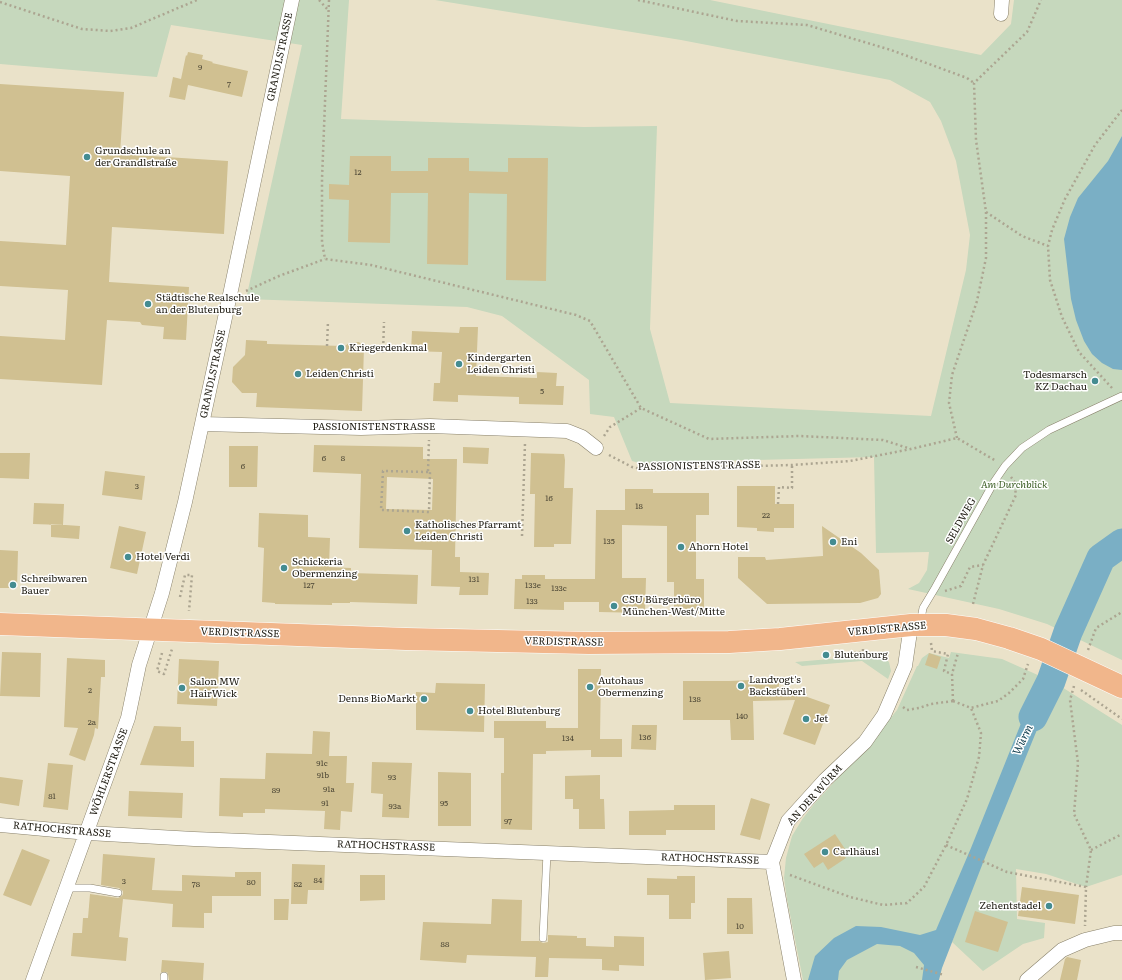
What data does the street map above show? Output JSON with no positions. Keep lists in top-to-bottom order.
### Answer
{
  "streets": {
    "main road": ["VERDISTRASSE"],
    "street": [
      "GRANDLSTRASSE",
      "PASSIONISTENSTRASSE",
      "WÖHLERSTRASSE",
      "AN DER WÜRM",
      "RATHOCHSTRASSE"
    ],
    "lane": ["SELDWEG"]
  },
  "crossings": [
    ["GRANDLSTRASSE", "PASSIONISTENSTRASSE"],
    ["GRANDLSTRASSE", "VERDISTRASSE"],
    ["GRANDLSTRASSE", "WÖHLERSTRASSE"],
    ["SELDWEG", "VERDISTRASSE"],
    ["SELDWEG", "AN DER WÜRM"],
    ["VERDISTRASSE", "WÖHLERSTRASSE"],
    ["VERDISTRASSE", "AN DER WÜRM"],
    ["WÖHLERSTRASSE", "RATHOCHSTRASSE"],
    ["AN DER WÜRM", "RATHOCHSTRASSE"]
  ],
  "water": ["Würm"],
  "parks": ["Am Durchblick"],
  "places": [
    "Grundschule an der Grandlstraße",
    "Städtische Realschule an der Blutenburg",
    "Kriegerdenkmal",
    "Kindergarten Leiden Christi",
    "Leiden Christi",
    "Todesmarsch KZ Dachau",
    "Katholisches Pfarramt Leiden Christi",
    "Eni",
    "Ahorn Hotel",
    "Hotel Verdi",
    "Schickeria Obermenzing",
    "Schreibwaren Bauer",
    "CSU Bürgerbüro München-West/Mitte",
    "Blutenburg",
    "Landvogt's Backstüberl",
    "Autohaus Obermenzing",
    "Salon MW HairWick",
    "Denns BioMarkt",
    "Hotel Blutenburg",
    "Jet",
    "Carlhäusl",
    "Zehentstadel"
  ],
  "house_numbers": [
    "9",
    "7",
    "12",
    "5",
    "6",
    "8",
    "6",
    "3",
    "16",
    "18",
    "22",
    "135",
    "131",
    "127",
    "133e",
    "133c",
    "133",
    "2",
    "138",
    "140",
    "2a",
    "136",
    "134",
    "91c",
    "91b",
    "93",
    "91a",
    "89",
    "81",
    "91",
    "95",
    "93a",
    "97",
    "84",
    "3",
    "80",
    "78",
    "82",
    "10",
    "88"
  ]
}
